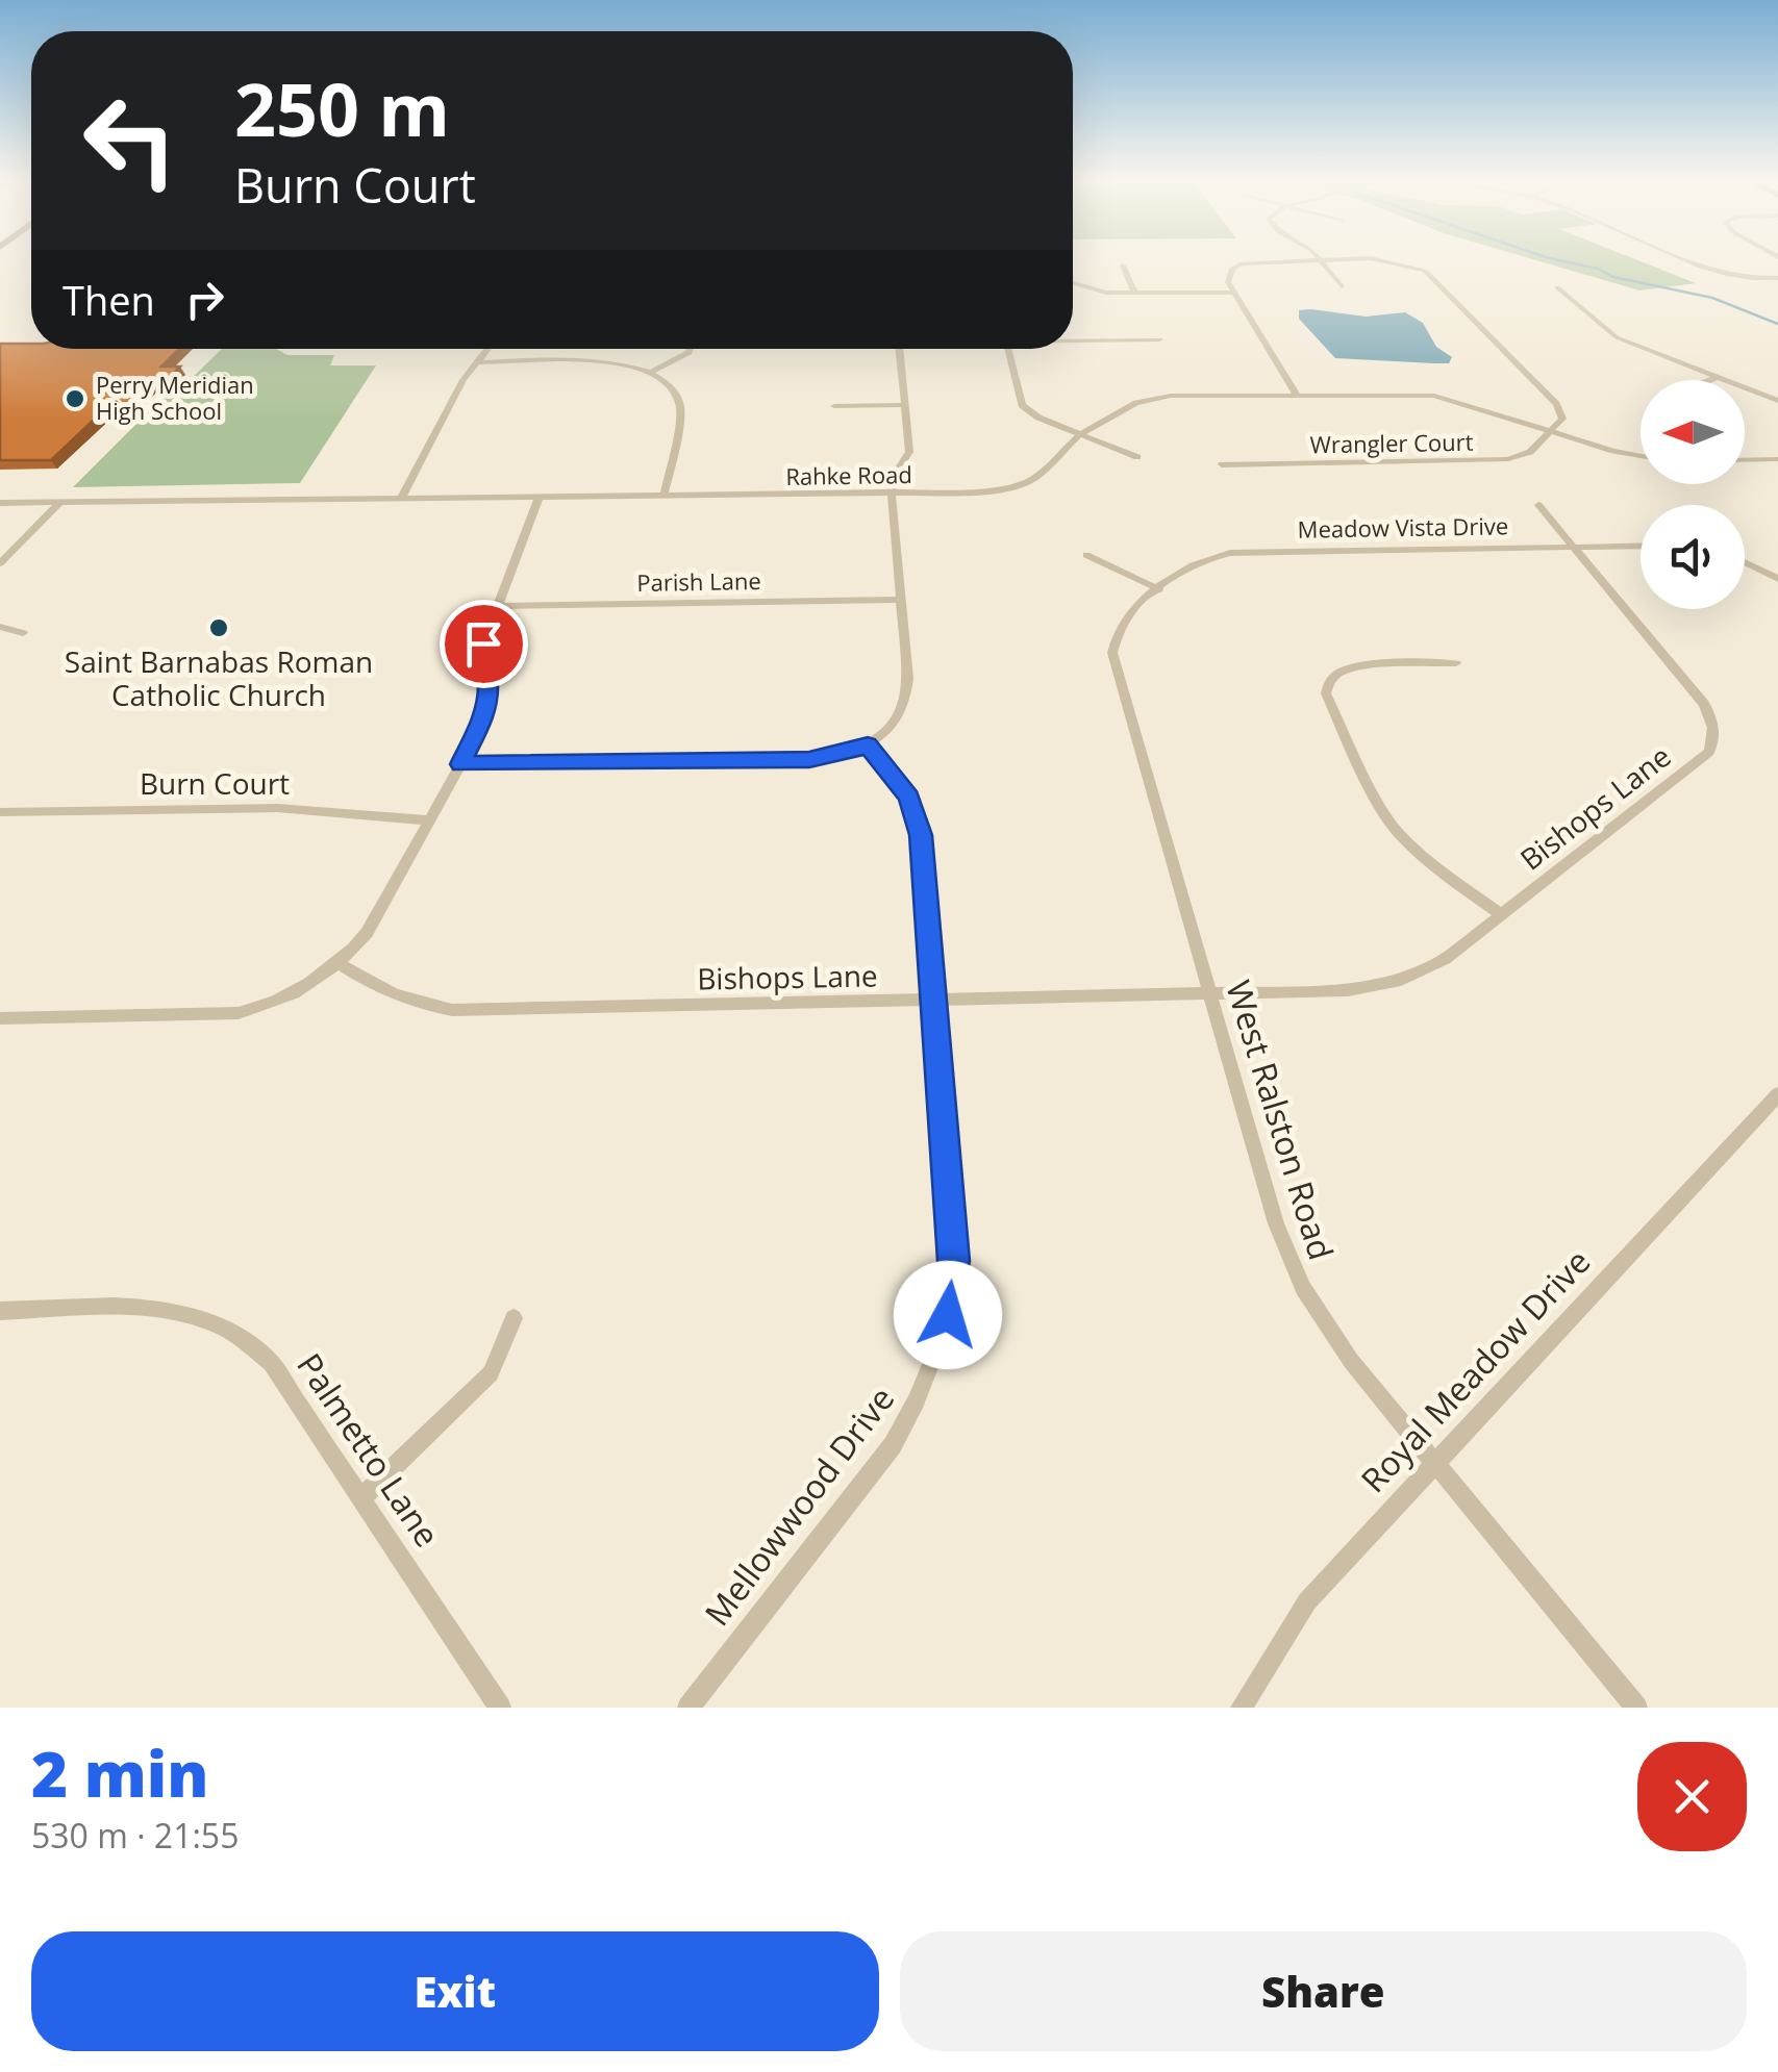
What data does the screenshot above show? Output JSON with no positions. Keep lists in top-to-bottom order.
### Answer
{
  "streets": {
    "street": [
      "Wrangler Court",
      "Rahke Road",
      "Meadow Vista Drive",
      "Parish Lane",
      "Burn Court",
      "Bishops Lane",
      "West Ralston Road",
      "Royal Meadow Drive",
      "Palmetto Lane",
      "Mellowwood Drive"
    ]
  },
  "crossings": [
    ["Wrangler Court", "Rahke Road"],
    ["Meadow Vista Drive", "Bishops Lane"],
    ["Meadow Vista Drive", "West Ralston Road"],
    ["Bishops Lane", "West Ralston Road"],
    ["Bishops Lane", "Mellowwood Drive"],
    ["West Ralston Road", "Royal Meadow Drive"]
  ],
  "places": ["Perry Meridian High School", "Saint Barnabas Roman Catholic Church"],
  "north": "left",
  "page": {
    "turn": ["250 m", "Burn Court"],
    "then": "Then",
    "heading": ["2 min", "530 m · 21:55"],
    "buttons": ["Exit", "Share"]
  }
}
